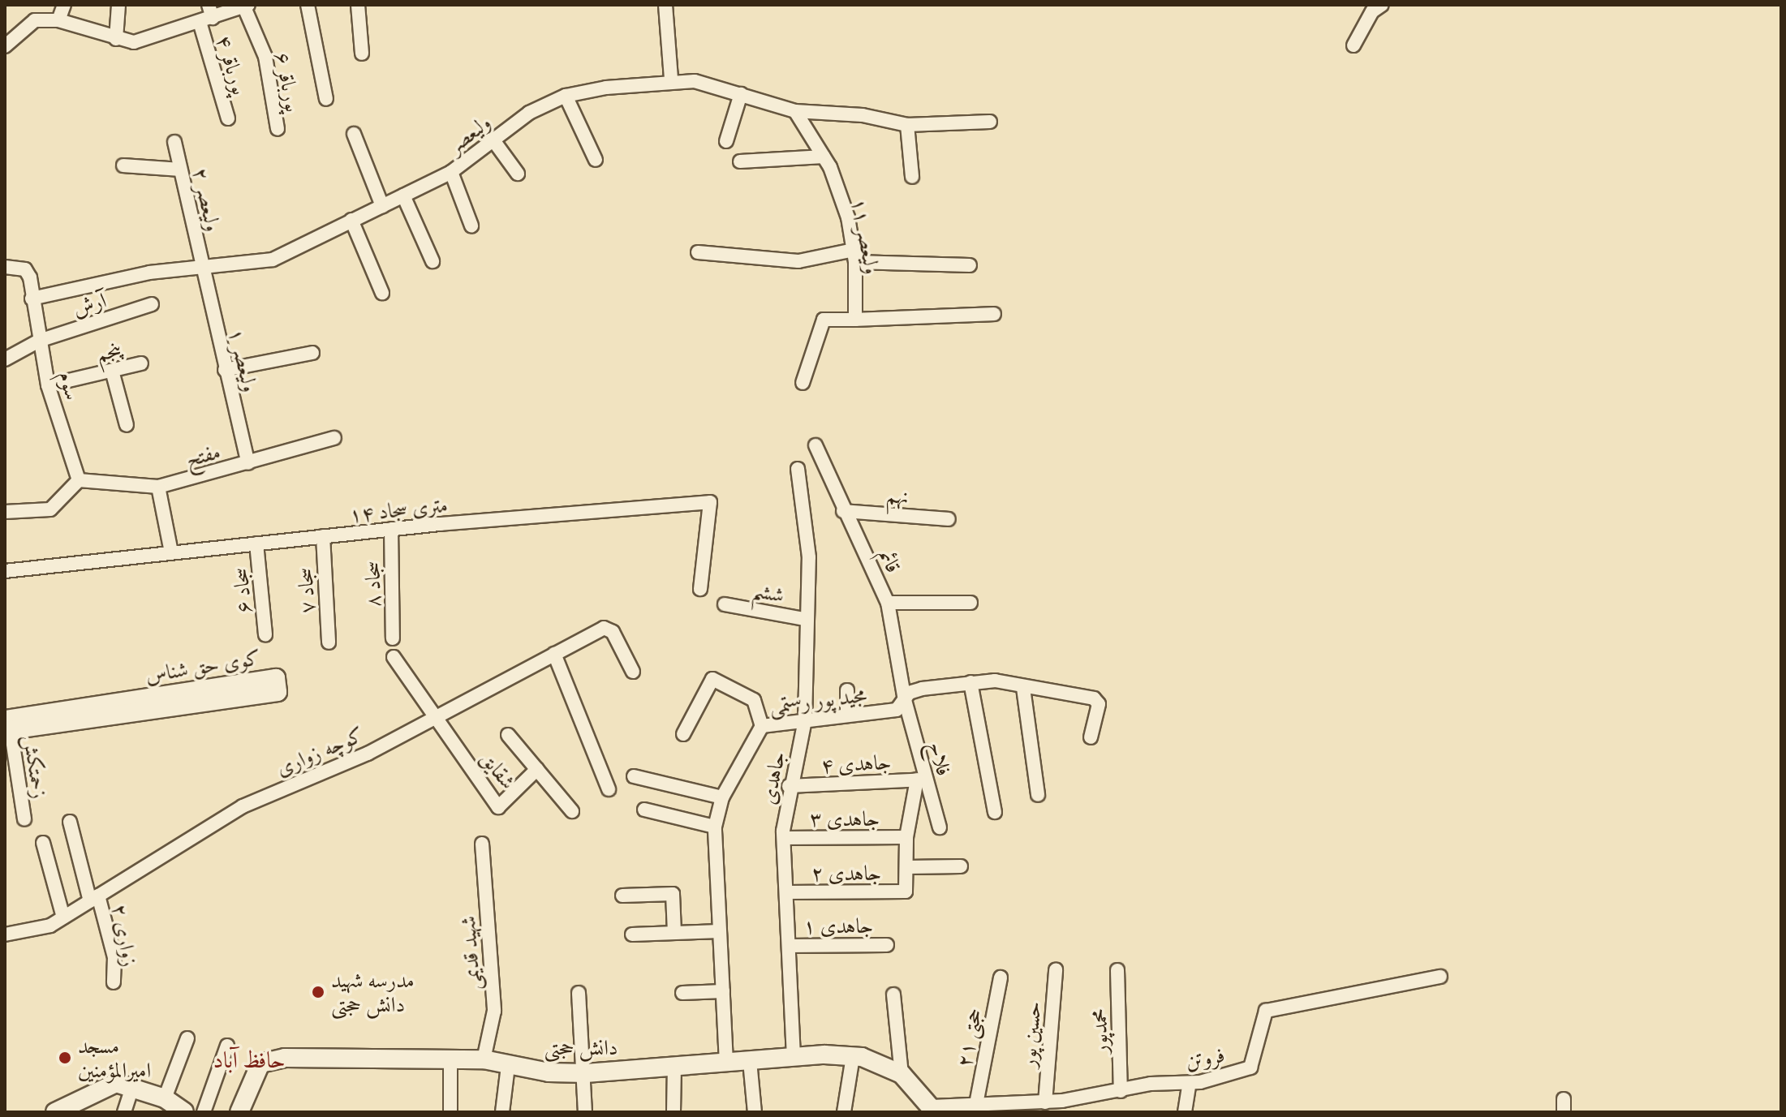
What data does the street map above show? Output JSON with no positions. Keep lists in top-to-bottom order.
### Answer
{
  "streets": {
    "street": [
      "پورباقر ۴",
      "پورباقر ۶",
      "ولیعصر",
      "ولیعصر ۲",
      "ولیعصر ۱۱",
      "آرش",
      "پنجم",
      "ولیعصر ۱",
      "سوم",
      "مفتح",
      "نهم",
      "۱۴ متری سجاد",
      "قائم",
      "سجاد ۸",
      "سجاد ۶",
      "سجاد ۷",
      "ششم",
      "کوی حق شناس",
      "مجید پور رستمی",
      "کوچه زواری",
      "فلاح",
      "جاهدی ۴",
      "زحمتکش",
      "شقایق",
      "جاهدی",
      "جاهدی ۳",
      "جاهدی ۲",
      "جاهدی ۱",
      "زواری ۲",
      "شهید قدیمی",
      "محمدپور",
      "حسین پور",
      "حجتی ۲۱",
      "دانش حجتی",
      "فروتن"
    ]
  },
  "crossings": [
    ["ولیعصر", "ولیعصر ۲"],
    ["ولیعصر", "ولیعصر ۱۱"],
    ["ولیعصر", "ولیعصر ۱"],
    ["ولیعصر", "سوم"],
    ["ولیعصر ۲", "ولیعصر ۱"],
    ["آرش", "سوم"],
    ["پنجم", "سوم"],
    ["ولیعصر ۱", "مفتح"],
    ["سوم", "مفتح"],
    ["نهم", "قائم"],
    ["۱۴ متری سجاد", "سجاد ۸"],
    ["۱۴ متری سجاد", "سجاد ۶"],
    ["۱۴ متری سجاد", "سجاد ۷"],
    ["قائم", "مجید پور رستمی"],
    ["قائم", "فلاح"],
    ["ششم", "جاهدی"],
    ["کوی حق شناس", "زحمتکش"],
    ["مجید پور رستمی", "فلاح"],
    ["مجید پور رستمی", "جاهدی"],
    ["مجید پور رستمی", "دانش حجتی"],
    ["کوچه زواری", "شقایق"],
    ["کوچه زواری", "زواری ۲"],
    ["فلاح", "جاهدی ۴"],
    ["جاهدی ۴", "جاهدی"],
    ["جاهدی", "جاهدی ۳"],
    ["جاهدی", "جاهدی ۲"],
    ["جاهدی", "جاهدی ۱"],
    ["جاهدی", "دانش حجتی"],
    ["شهید قدیمی", "دانش حجتی"],
    ["محمدپور", "فروتن"],
    ["حسین پور", "فروتن"],
    ["حجتی ۲۱", "فروتن"],
    ["دانش حجتی", "فروتن"]
  ],
  "districts": ["حافظ آباد"],
  "places": ["مدرسه شهید دانش حجتی", "مسجد امیرالمؤمنین"]
}
